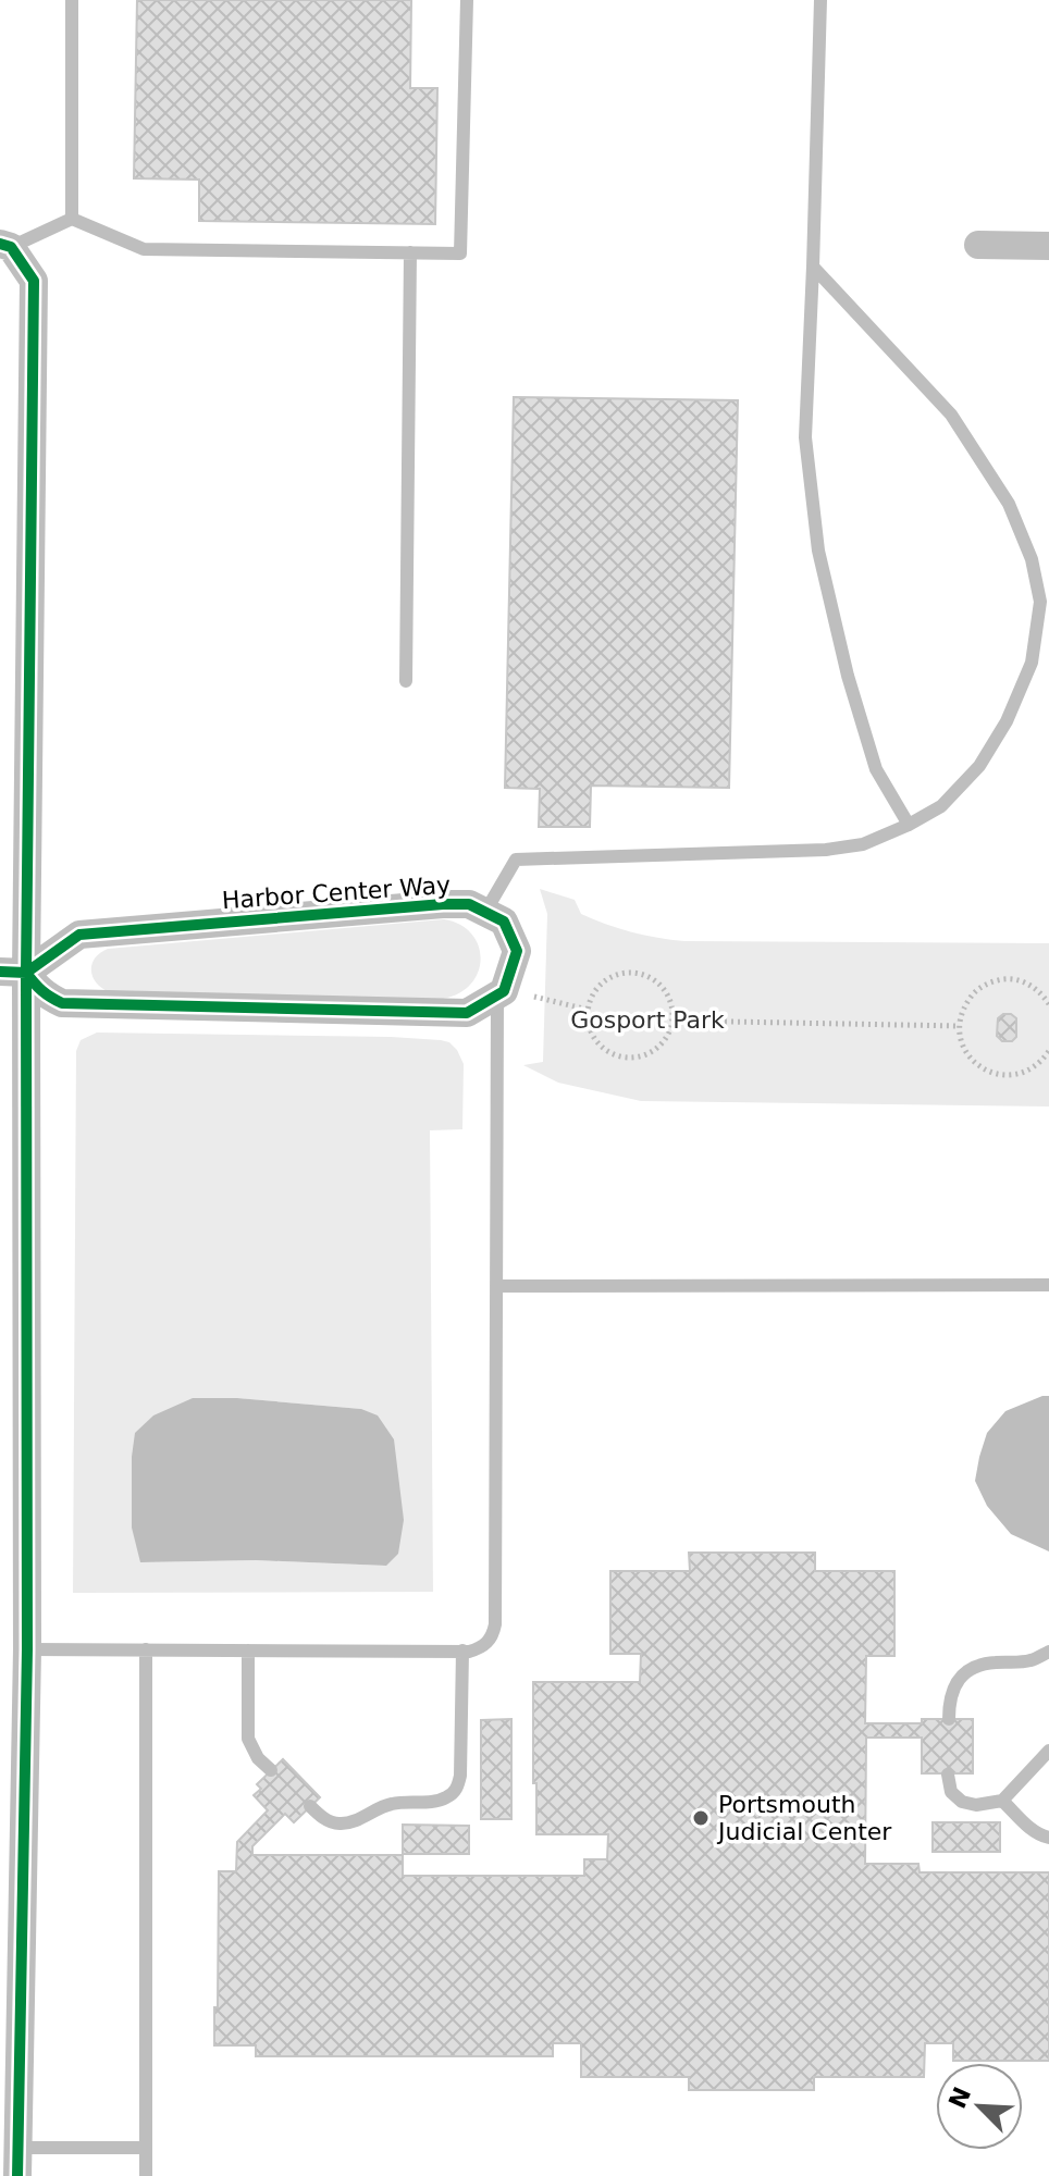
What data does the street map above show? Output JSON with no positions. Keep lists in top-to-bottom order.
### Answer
{
  "streets": {
    "street": ["Harbor Center Way"]
  },
  "parks": ["Gosport Park"],
  "places": ["Portsmouth Judicial Center"],
  "north": "top left"
}
